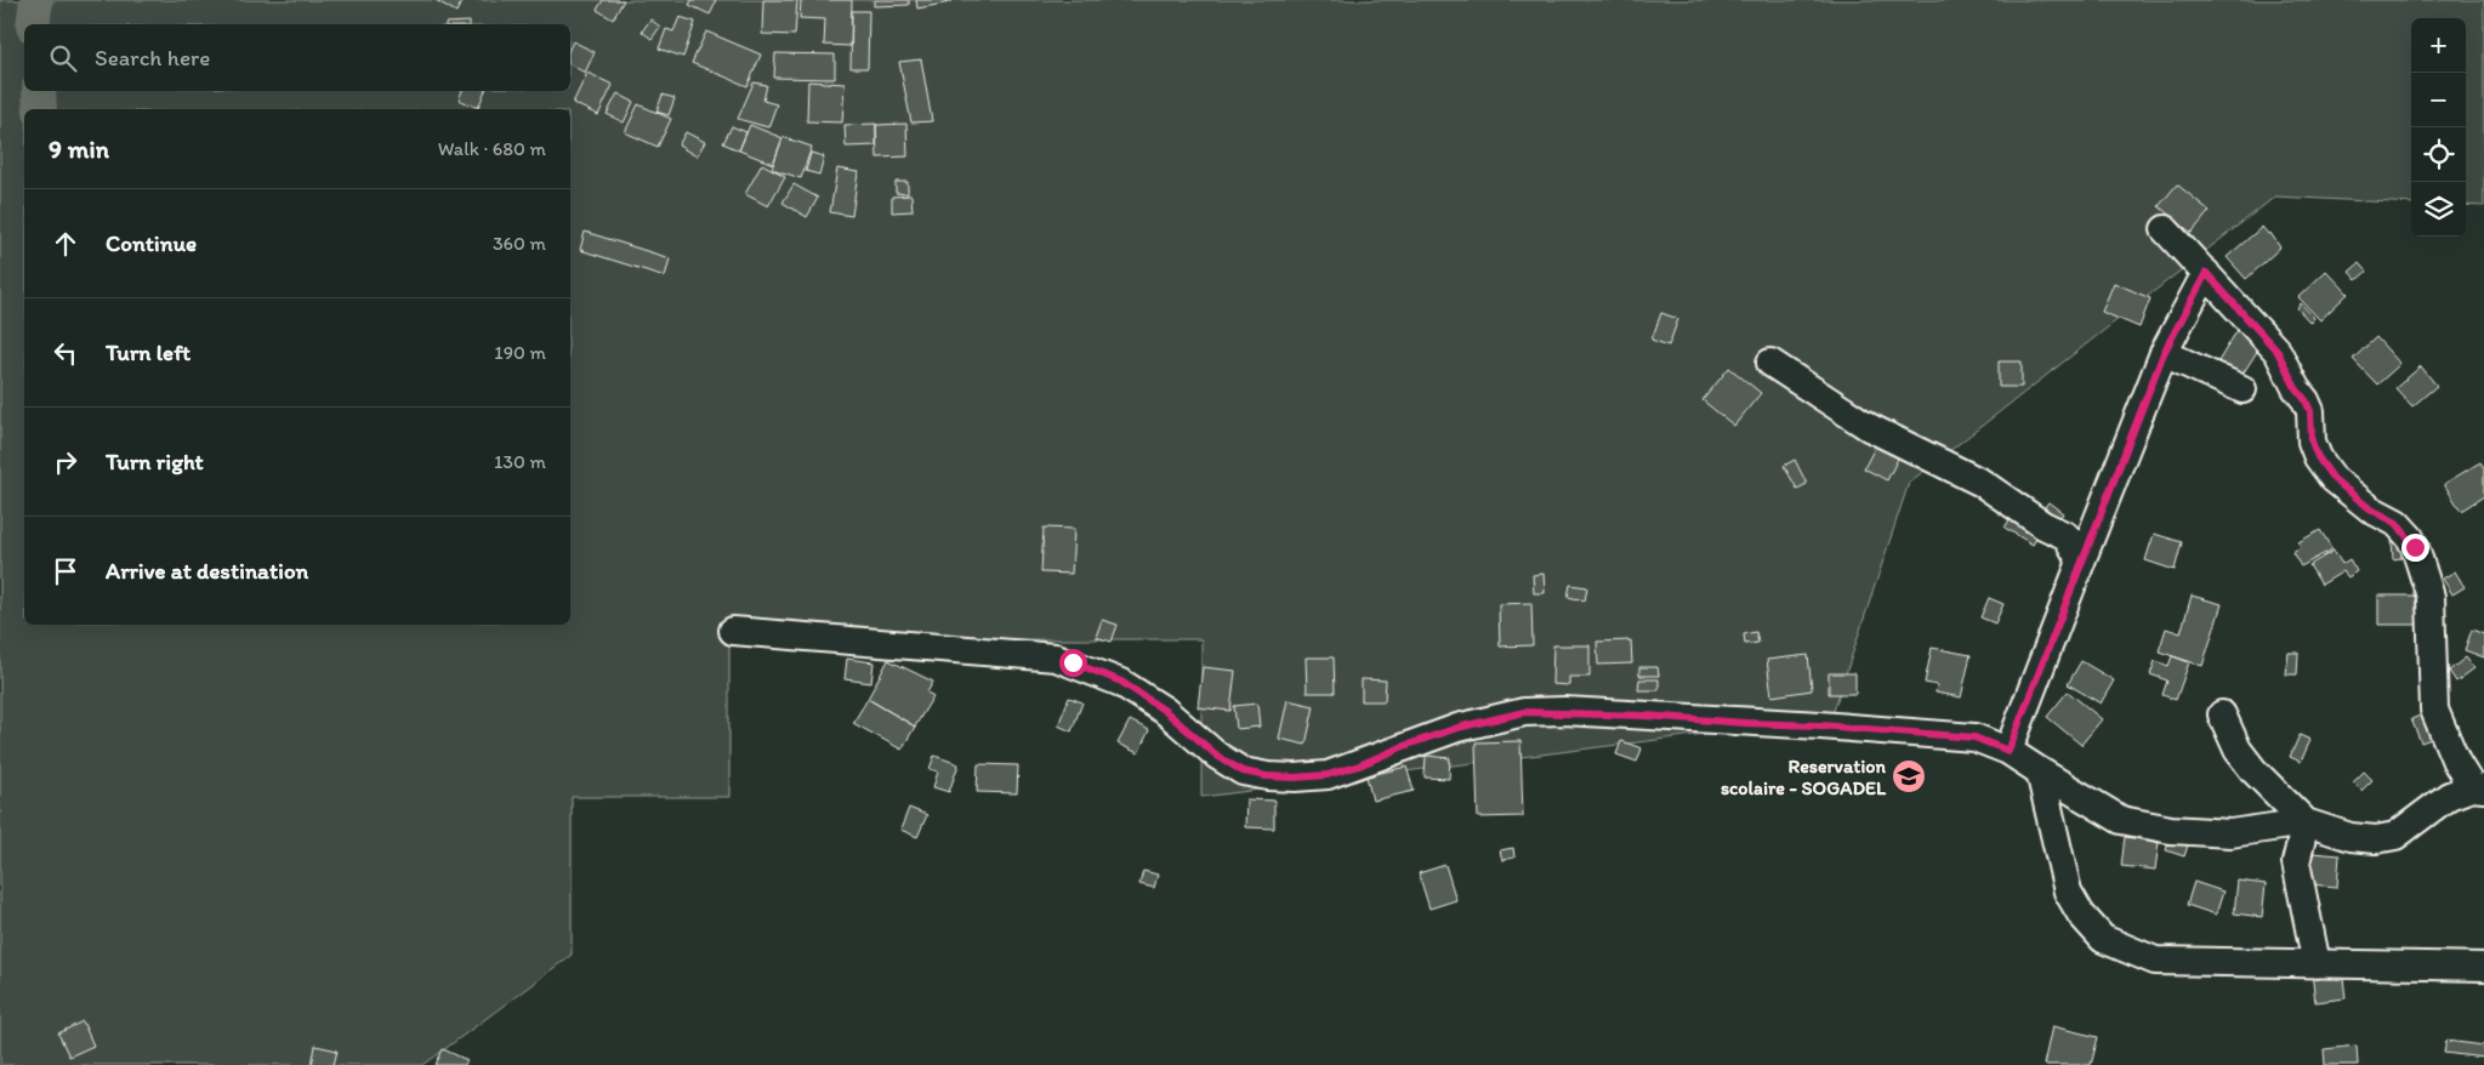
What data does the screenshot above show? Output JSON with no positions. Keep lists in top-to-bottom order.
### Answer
{
  "places": {
    "school or university": ["Reservation scolaire - SOGADEL"]
  },
  "page": {
    "map_buttons": ["+", "−"],
    "search": "Search here",
    "heading": ["9 min", "Walk · 680 m"],
    "list": [
      ["Continue", "360 m"],
      ["Turn left", "190 m"],
      ["Turn right", "130 m"],
      "Arrive at destination"
    ]
  }
}
